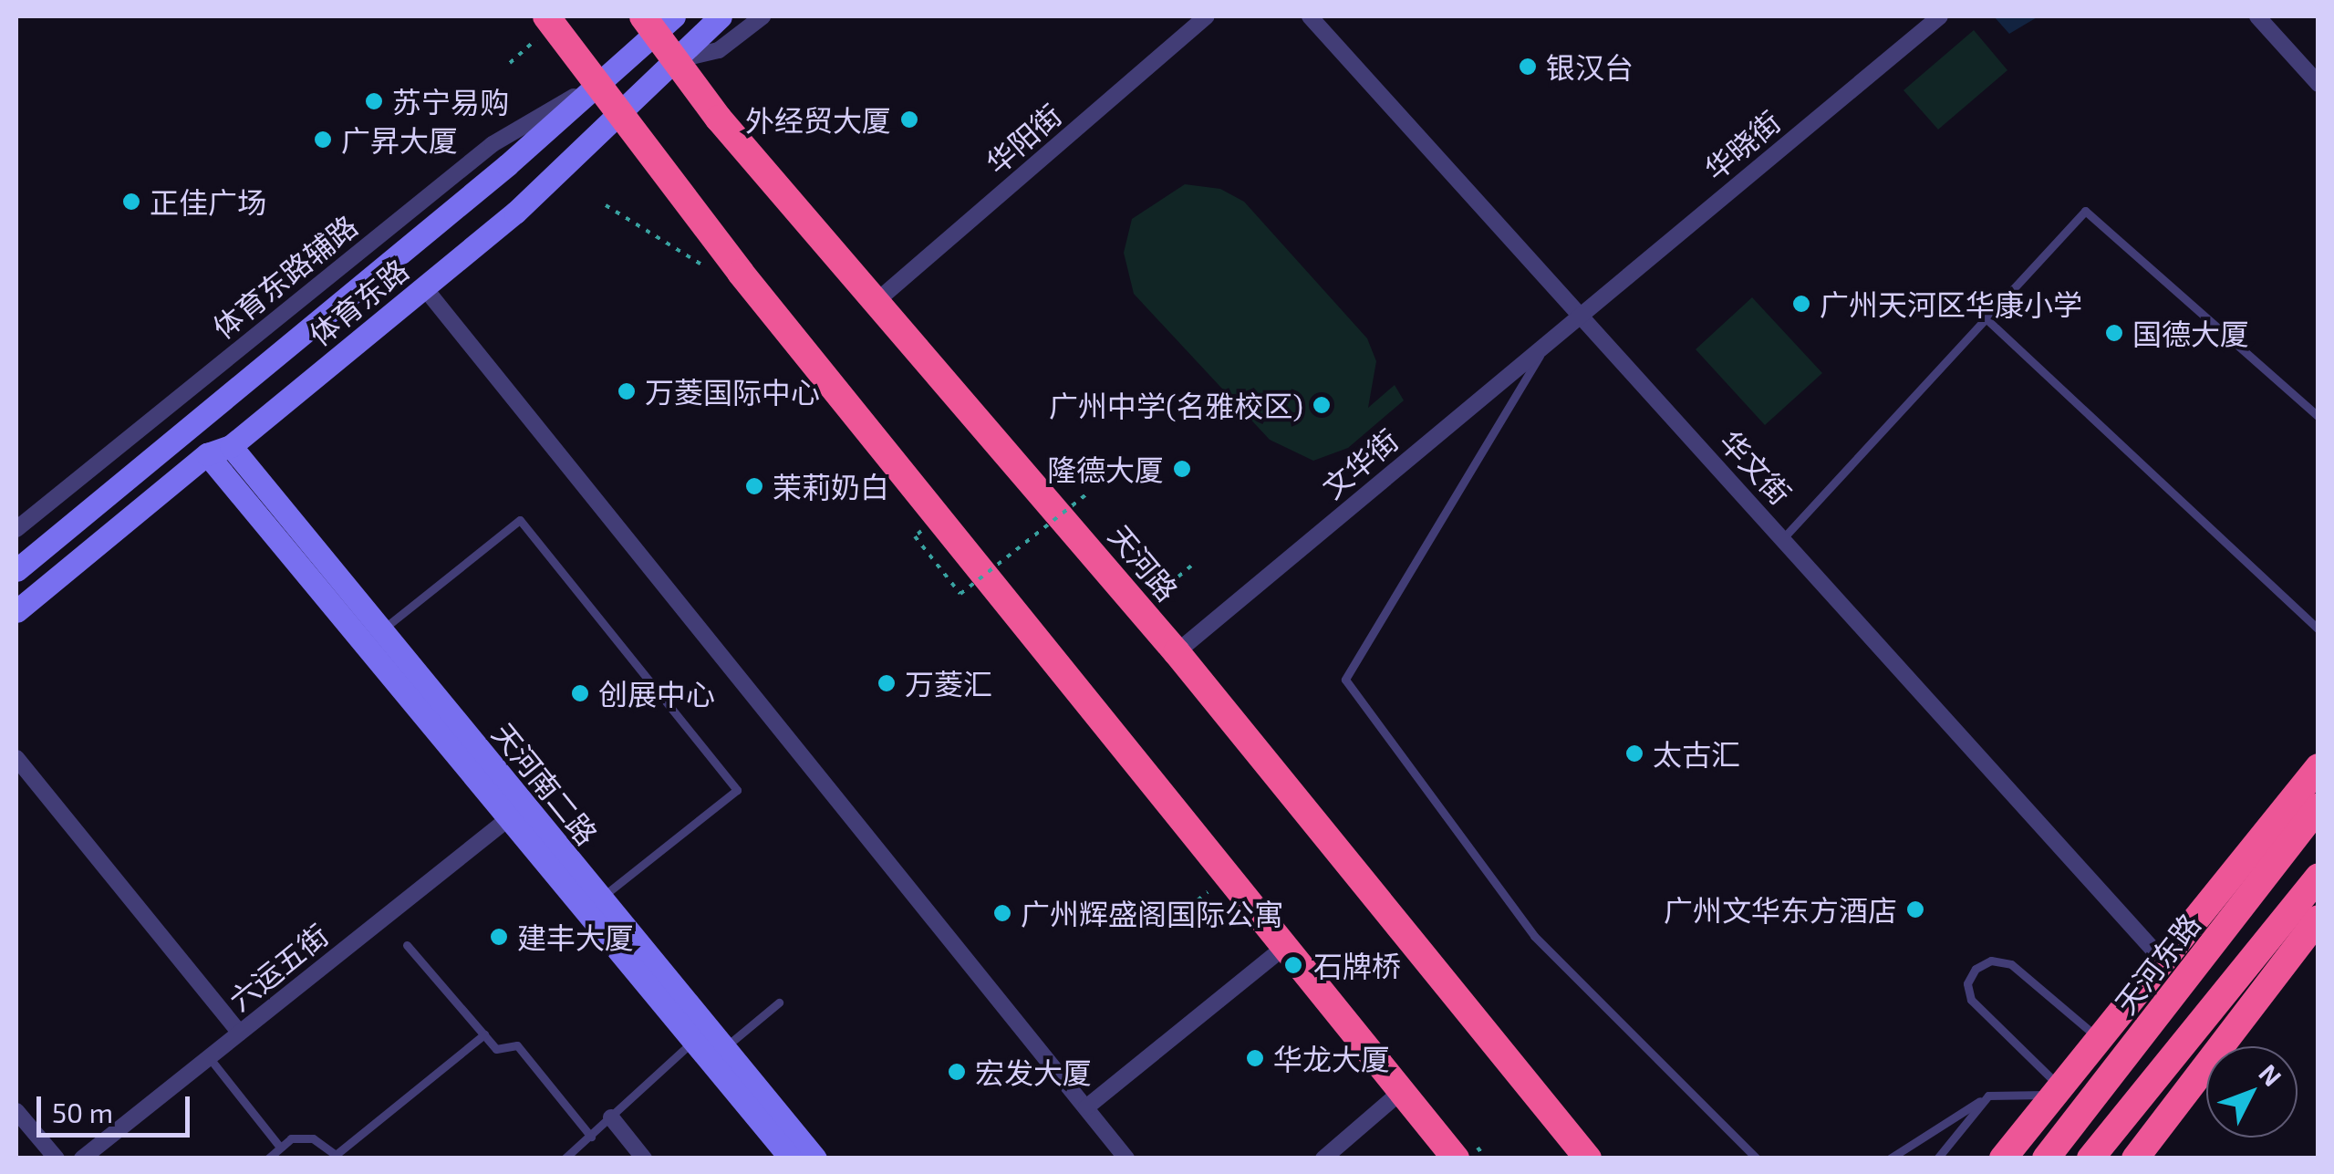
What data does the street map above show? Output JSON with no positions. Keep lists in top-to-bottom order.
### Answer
{
  "streets": {
    "highway": ["天河路", "天河东路"],
    "street": [
      "华阳街",
      "华晓街",
      "体育东路辅路",
      "体育东路",
      "文华街",
      "华文街",
      "天河南二路",
      "六运五街"
    ]
  },
  "crossings": [
    ["华阳街", "天河路"],
    ["华晓街", "文华街"],
    ["华晓街", "华文街"],
    ["体育东路辅路", "体育东路"],
    ["体育东路", "天河路"],
    ["体育东路", "天河南二路"],
    ["文华街", "华文街"],
    ["文华街", "天河路"],
    ["天河南二路", "六运五街"]
  ],
  "places": [
    "银汉台",
    "苏宁易购",
    "外经贸大厦",
    "广昇大厦",
    "正佳广场",
    "广州天河区华康小学",
    "国德大厦",
    "万菱国际中心",
    "广州中学(名雅校区)",
    "隆德大厦",
    "茉莉奶白",
    "万菱汇",
    "创展中心",
    "太古汇",
    "广州文华东方酒店",
    "广州辉盛阁国际公寓",
    "建丰大厦",
    "石牌桥",
    "华龙大厦",
    "宏发大厦"
  ],
  "scale_bar": "50 m",
  "north": "top right"
}
